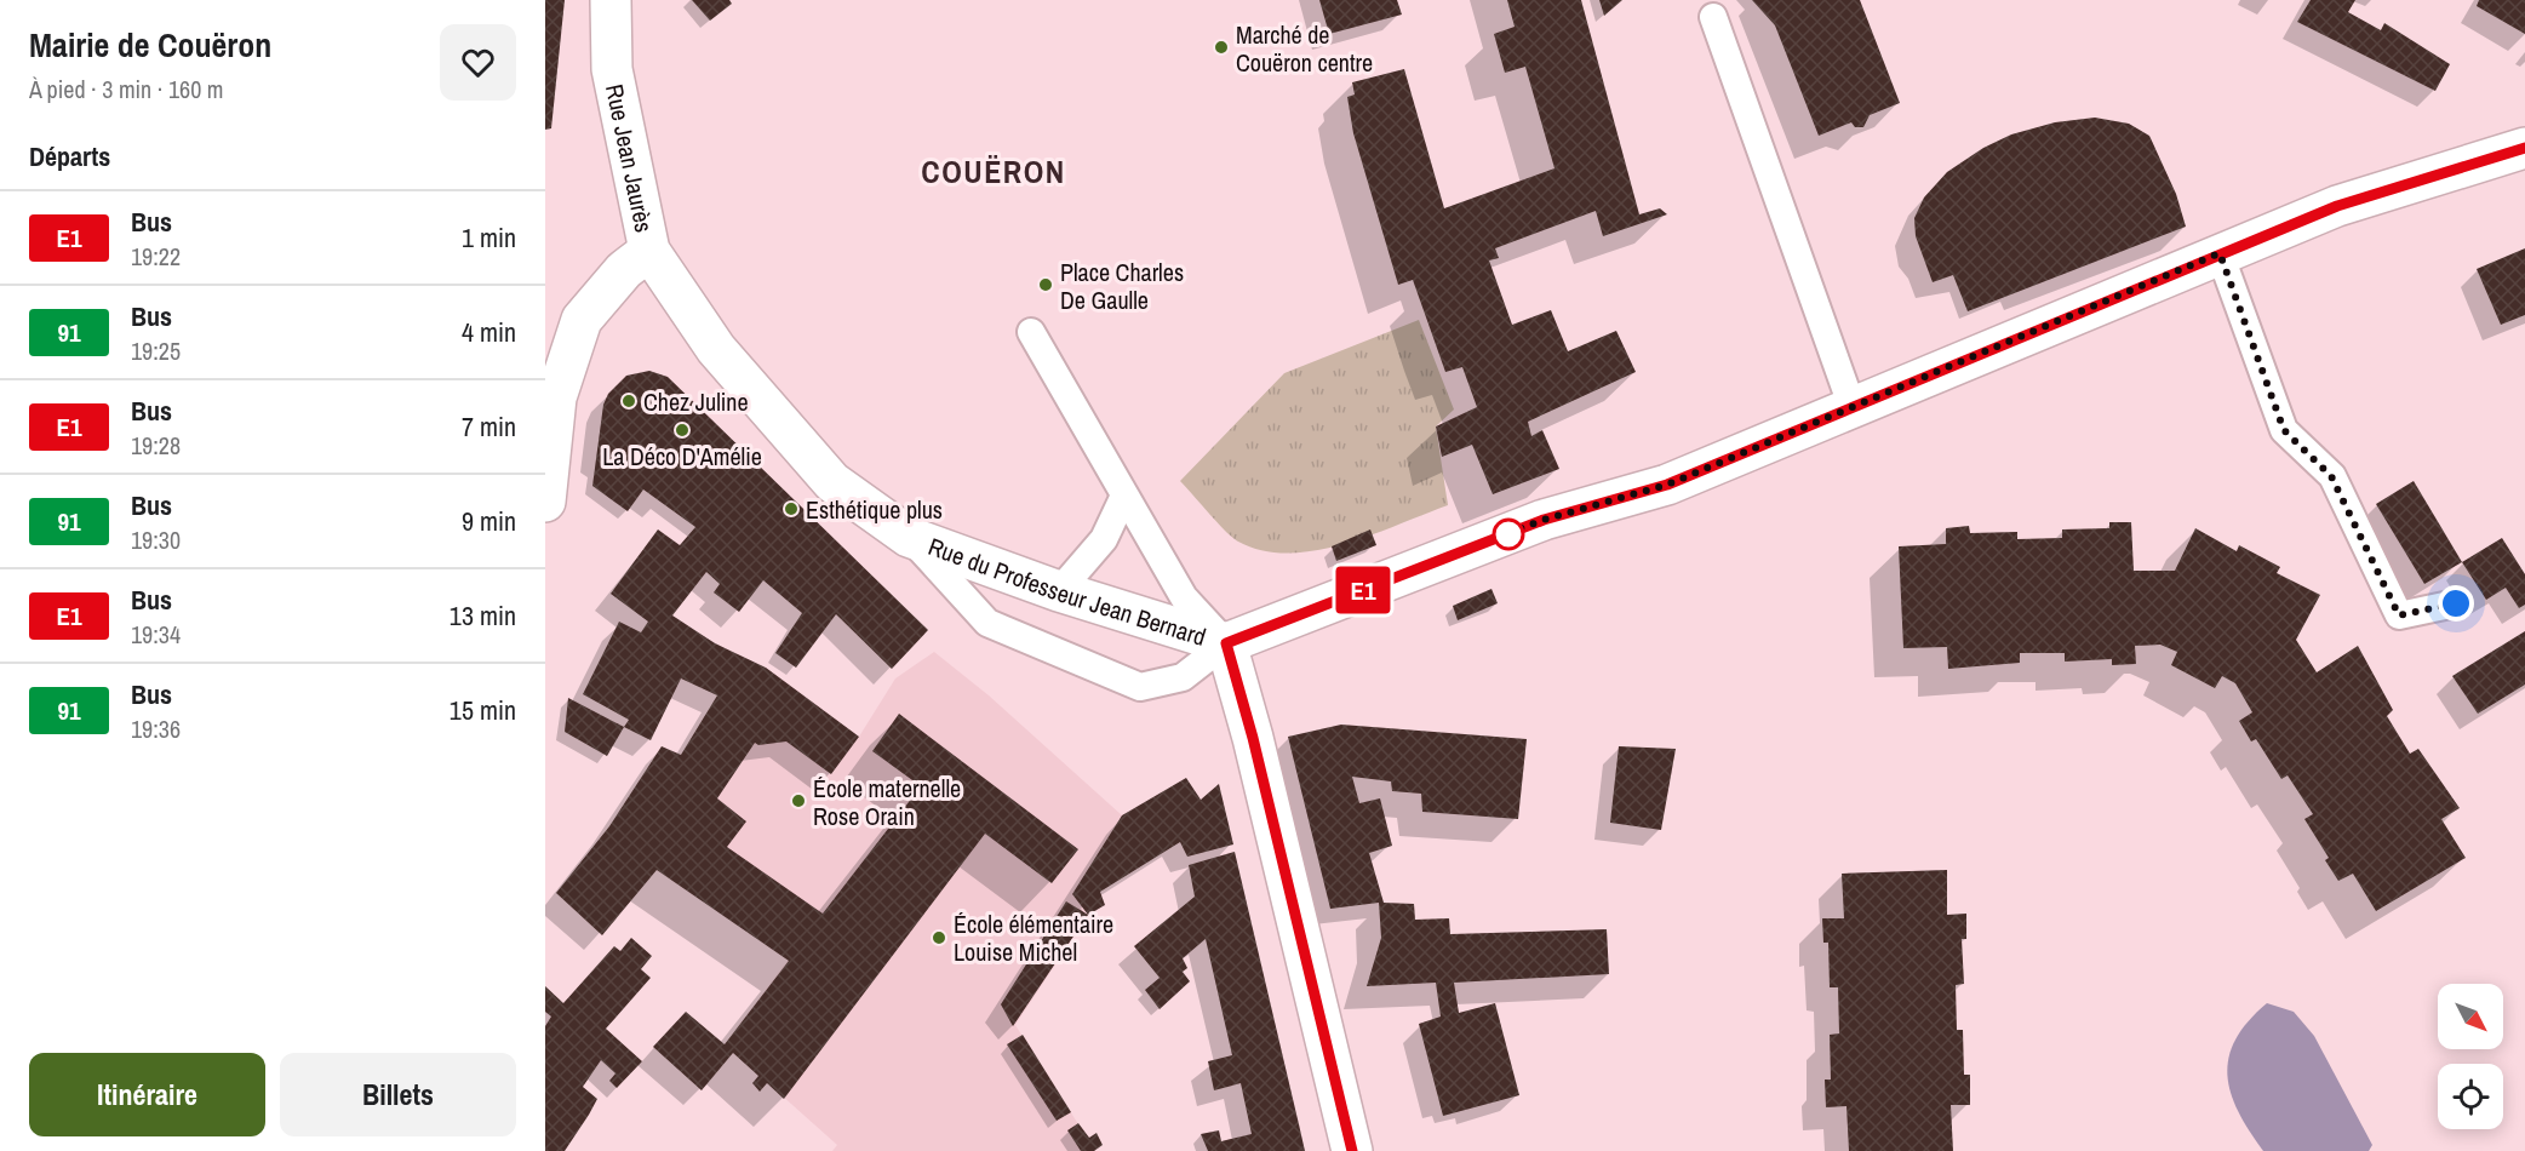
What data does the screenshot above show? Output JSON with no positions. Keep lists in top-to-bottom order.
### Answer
{
  "streets": {
    "street": ["Rue Jean Jaurès", "Rue du Professeur Jean Bernard"]
  },
  "crossings": [
    ["Rue Jean Jaurès", "Rue du Professeur Jean Bernard"]
  ],
  "districts": ["COUËRON"],
  "places": [
    "Marché de Couëron centre",
    "Place Charles De Gaulle",
    "Chez Juline",
    "La Déco D'Amélie",
    "Esthétique plus",
    "École maternelle Rose Orain",
    "École élémentaire Louise Michel"
  ],
  "lines": ["bus line E1"],
  "north": "bottom right",
  "page": {
    "heading": [
      ["Mairie de Couëron", "À pied · 3 min · 160 m"],
      "Départs"
    ],
    "on_map": "E1",
    "list": [
      {
        "mark": "E1",
        "name": "Bus",
        "note": "19:22",
        "value": "1 min"
      },
      {
        "mark": "91",
        "name": "Bus",
        "note": "19:25",
        "value": "4 min"
      },
      {
        "mark": "E1",
        "name": "Bus",
        "note": "19:28",
        "value": "7 min"
      },
      {
        "mark": "91",
        "name": "Bus",
        "note": "19:30",
        "value": "9 min"
      },
      {
        "mark": "E1",
        "name": "Bus",
        "note": "19:34",
        "value": "13 min"
      },
      {
        "mark": "91",
        "name": "Bus",
        "note": "19:36",
        "value": "15 min"
      }
    ],
    "buttons": ["Itinéraire", "Billets"]
  }
}
